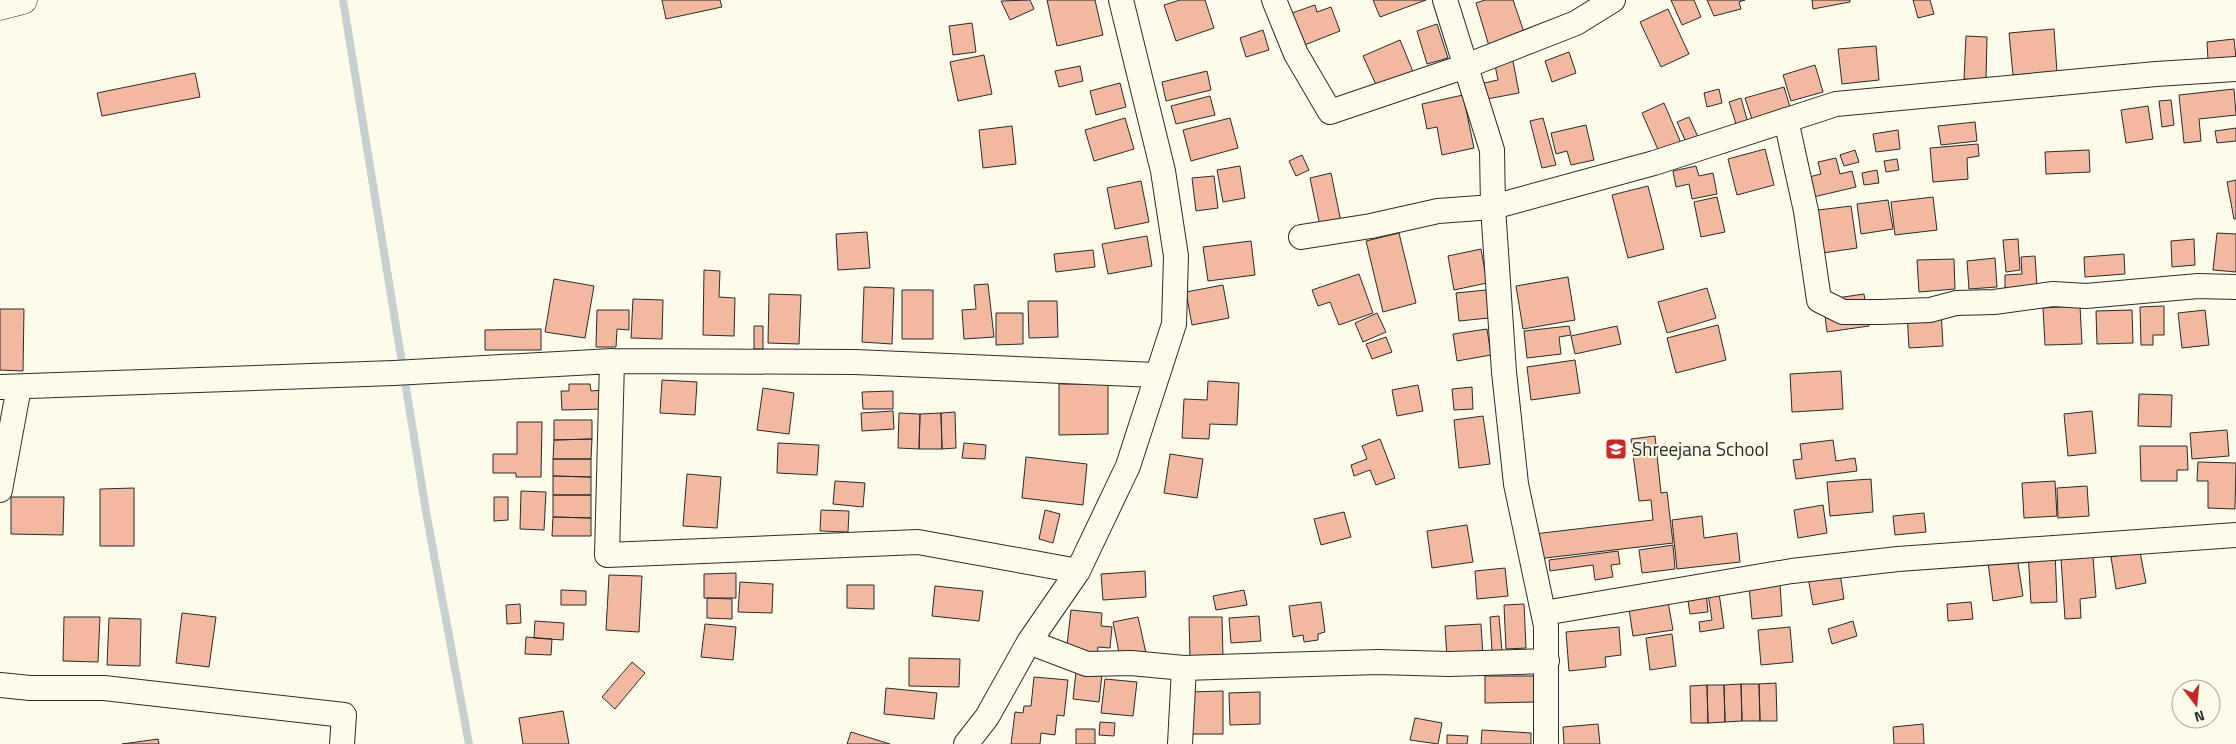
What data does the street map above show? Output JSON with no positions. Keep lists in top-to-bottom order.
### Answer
{
  "places": {
    "school or university": ["Shreejana School"]
  },
  "north": "bottom"
}
